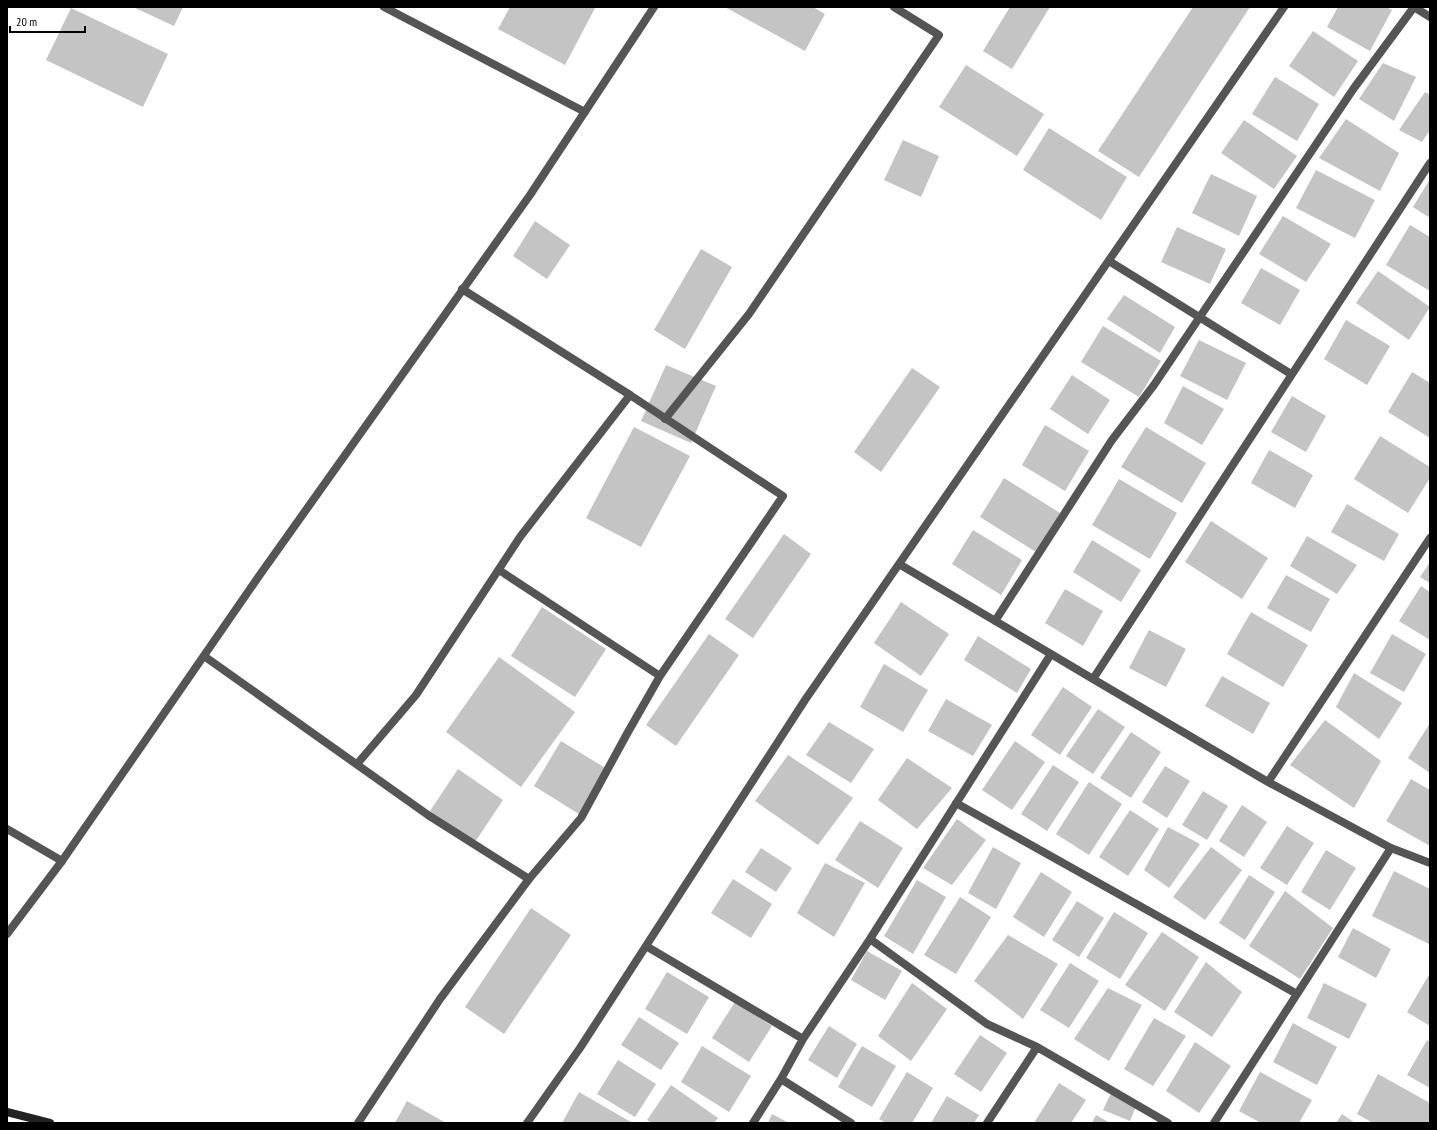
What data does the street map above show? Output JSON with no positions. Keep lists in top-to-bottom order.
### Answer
{
  "scale_bar": "20 m"
}
